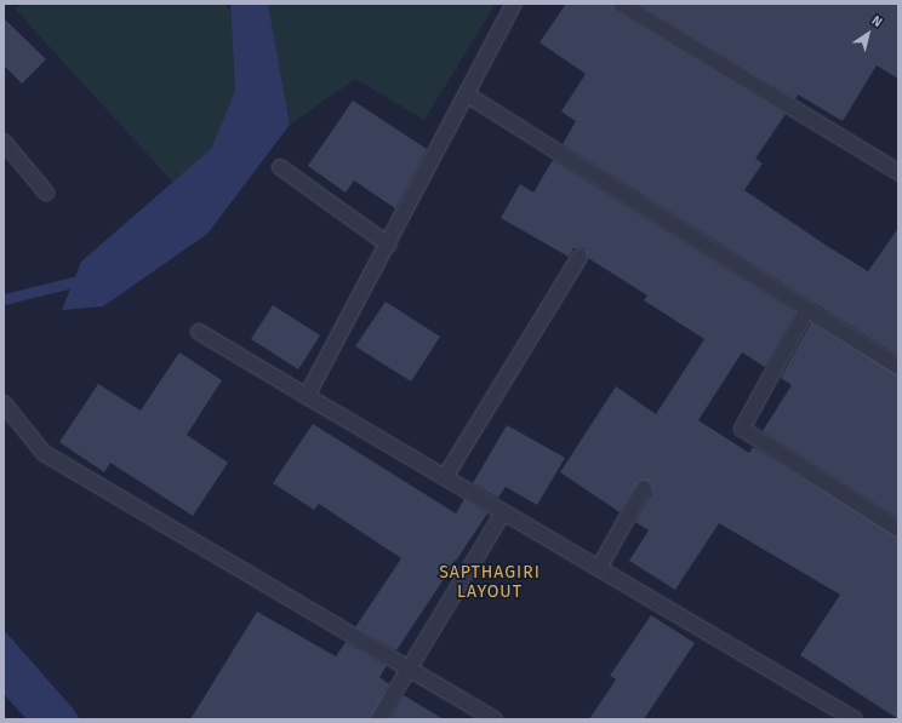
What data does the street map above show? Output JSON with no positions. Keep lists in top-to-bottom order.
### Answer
{
  "districts": ["SAPTHAGIRI LAYOUT"],
  "north": "top right"
}
